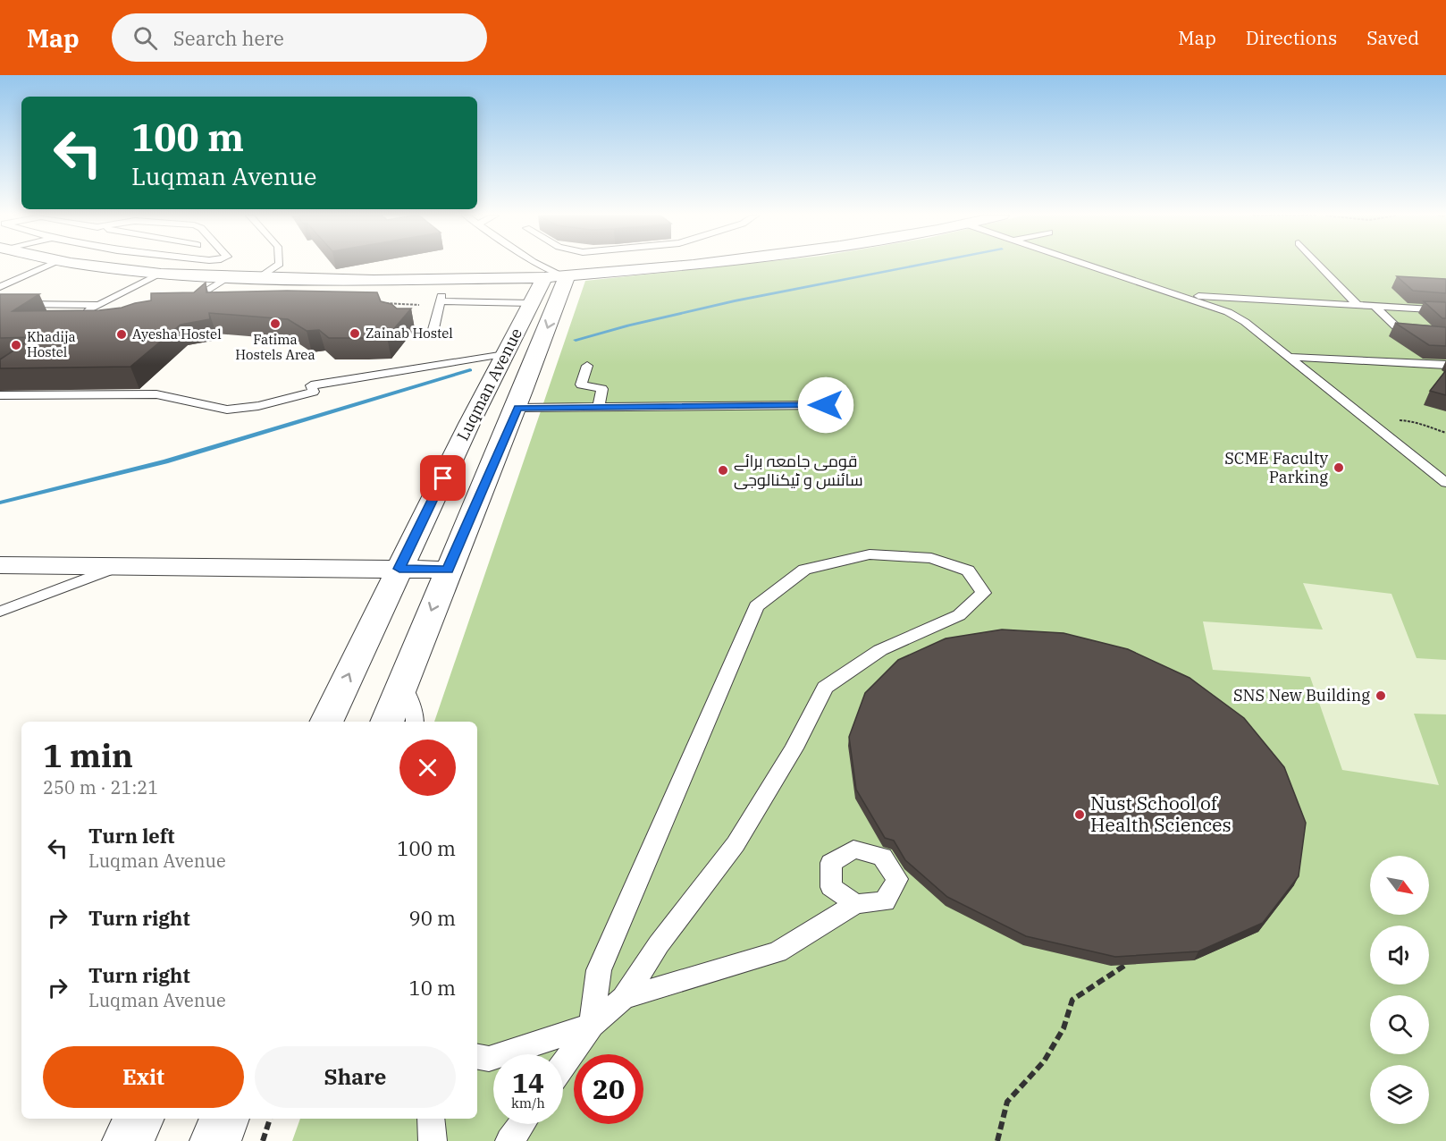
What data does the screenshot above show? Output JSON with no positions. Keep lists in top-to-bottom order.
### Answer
{
  "streets": {
    "street": ["Luqman Avenue"]
  },
  "places": [
    "Fatima Hostels Area",
    "Zainab Hostel",
    "Ayesha Hostel",
    "Khadija Hostel",
    "SCME Faculty Parking",
    "قومی جامعہ برائے سائنس و ٹیکنالوجی",
    "SNS New Building",
    "Nust School of Health Sciences"
  ],
  "north": "bottom right",
  "page": {
    "header": "Map",
    "search": "Search here",
    "nav": ["Map", "Directions", "Saved"],
    "turn": ["100 m", "Luqman Avenue"],
    "heading": ["1 min", "250 m · 21:21"],
    "list": [
      {
        "name": "Turn left",
        "note": "Luqman Avenue",
        "value": "100 m"
      },
      {
        "name": "Turn right",
        "value": "90 m"
      },
      {
        "name": "Turn right",
        "note": "Luqman Avenue",
        "value": "10 m"
      }
    ],
    "buttons": ["Exit", "Share"],
    "speed": "14 km/h",
    "limit": "20"
  }
}
